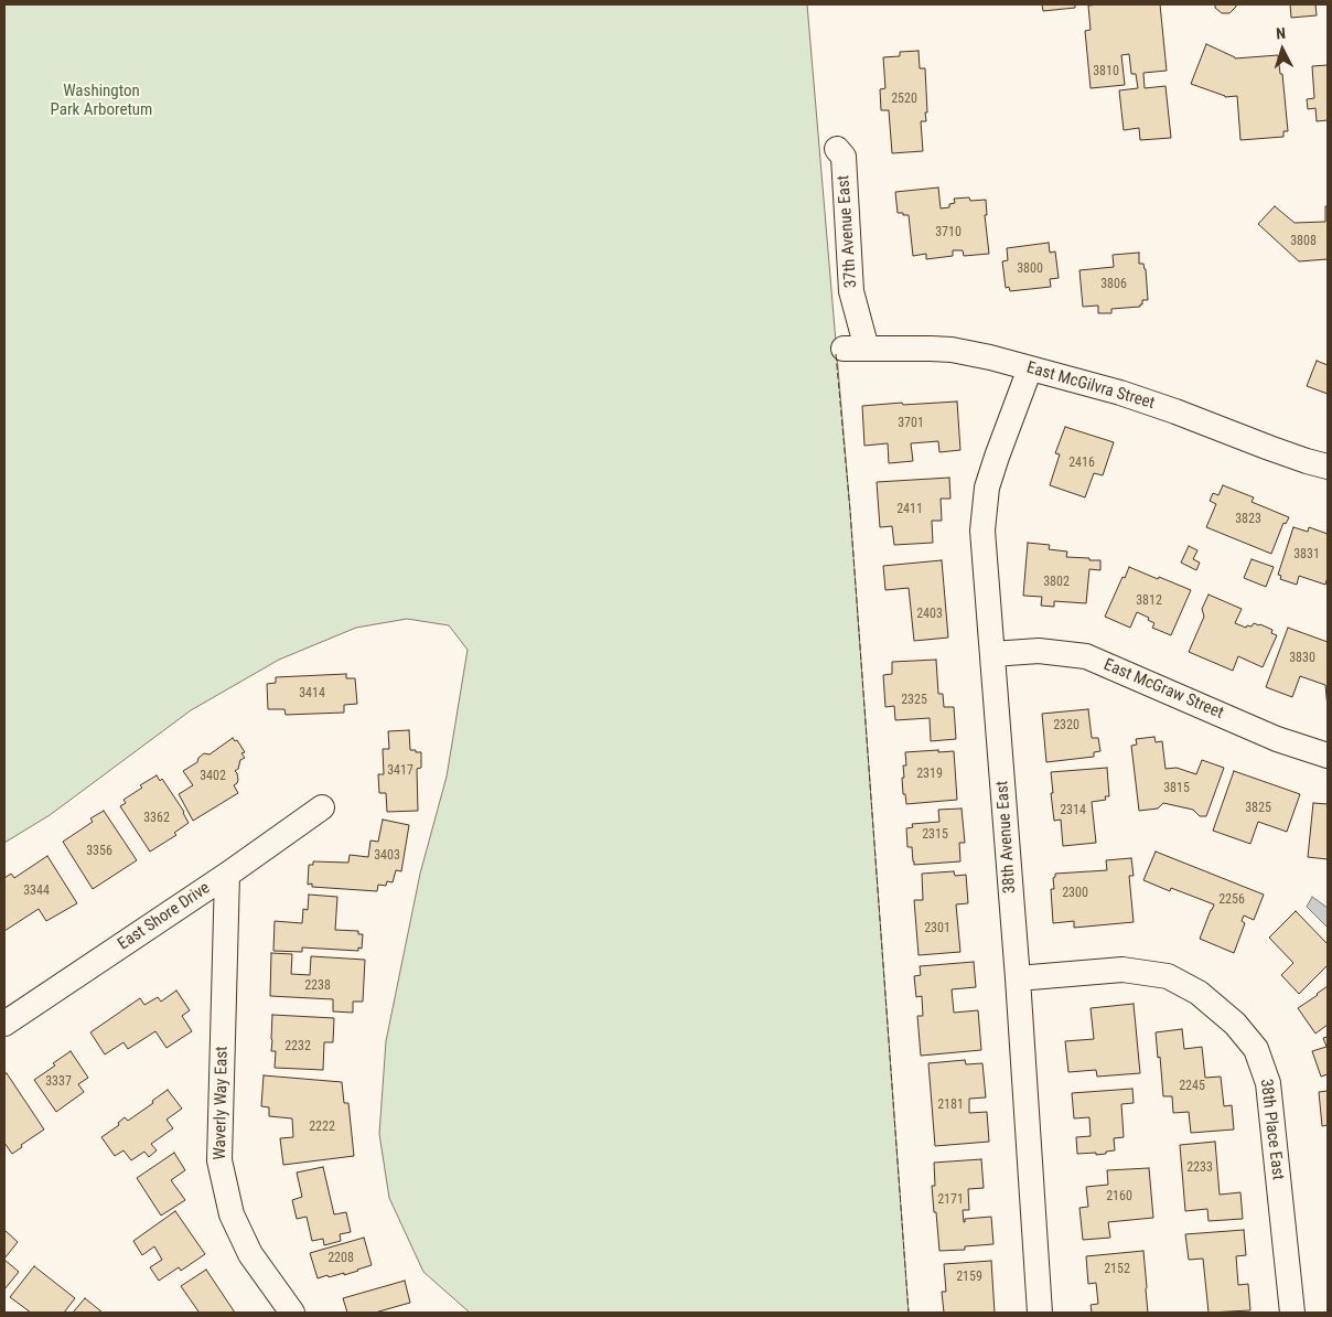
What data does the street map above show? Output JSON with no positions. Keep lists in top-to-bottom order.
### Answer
{
  "streets": {
    "street": [
      "37th Avenue East",
      "East McGilvra Street",
      "East McGraw Street",
      "38th Avenue East",
      "East Shore Drive",
      "Waverly Way East",
      "38th Place East"
    ]
  },
  "crossings": [
    ["37th Avenue East", "East McGilvra Street"],
    ["East McGilvra Street", "38th Avenue East"],
    ["East McGraw Street", "38th Avenue East"],
    ["38th Avenue East", "38th Place East"],
    ["East Shore Drive", "Waverly Way East"]
  ],
  "parks": ["Washington Park Arboretum"],
  "house_numbers": [
    "3810",
    "2520",
    "3710",
    "3808",
    "3800",
    "3806",
    "3701",
    "2416",
    "2411",
    "3823",
    "3831",
    "3802",
    "3812",
    "2403",
    "3830",
    "3414",
    "2325",
    "2320",
    "3417",
    "2319",
    "3402",
    "3815",
    "3825",
    "2314",
    "3362",
    "2315",
    "3356",
    "3403",
    "3344",
    "2300",
    "2256",
    "2301",
    "2238",
    "2232",
    "3337",
    "2245",
    "2181",
    "2222",
    "2233",
    "2160",
    "2171",
    "2208",
    "2152",
    "2159"
  ],
  "north": "top"
}
